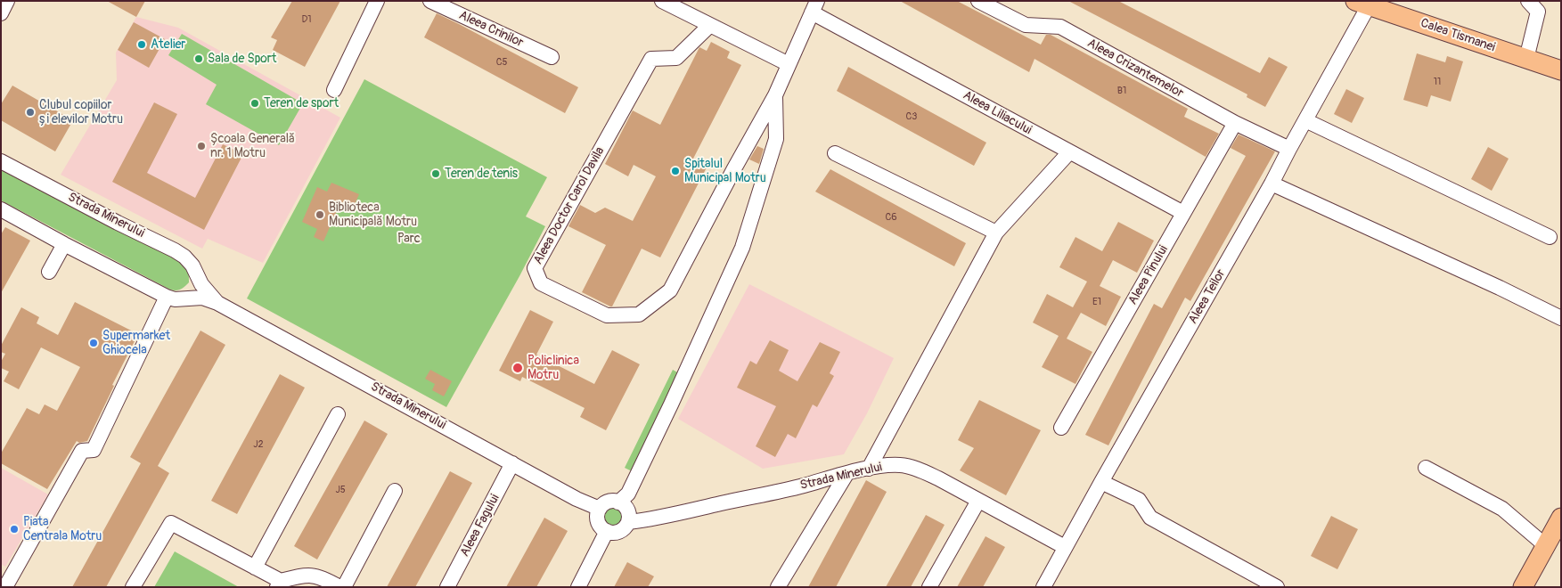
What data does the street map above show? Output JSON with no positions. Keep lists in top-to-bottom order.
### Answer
{
  "streets": {
    "main road": ["Calea Tismanei"],
    "street": [
      "Aleea Crinilor",
      "Aleea Crizantemelor",
      "Aleea Liliacului",
      "Aleea Doctor Carol Davila",
      "Strada Minerului",
      "Aleea Pinului",
      "Aleea Teilor",
      "Aleea Fagului"
    ]
  },
  "crossings": [
    ["Calea Tismanei", "Aleea Teilor"],
    ["Aleea Crizantemelor", "Aleea Pinului"],
    ["Aleea Crizantemelor", "Aleea Teilor"],
    ["Aleea Liliacului", "Aleea Doctor Carol Davila"],
    ["Aleea Liliacului", "Aleea Pinului"],
    ["Aleea Doctor Carol Davila", "Strada Minerului"],
    ["Strada Minerului", "Aleea Teilor"],
    ["Strada Minerului", "Aleea Fagului"]
  ],
  "parks": ["Parc"],
  "places": [
    "Atelier",
    "Sala de Sport",
    "Teren de sport",
    "Clubul copiilor și elevilor Motru",
    "Școala Generală nr. 1 Motru",
    "Spitalul Municipal Motru",
    "Teren de tenis",
    "Biblioteca Municipală Motru",
    "Supermarket Ghiocela",
    "Policlinica Motru",
    "Piata Centrala Motru"
  ],
  "house_numbers": [
    "D1",
    "C5",
    "11",
    "B1",
    "C3",
    "C6",
    "E1",
    "J2",
    "J5"
  ]
}
